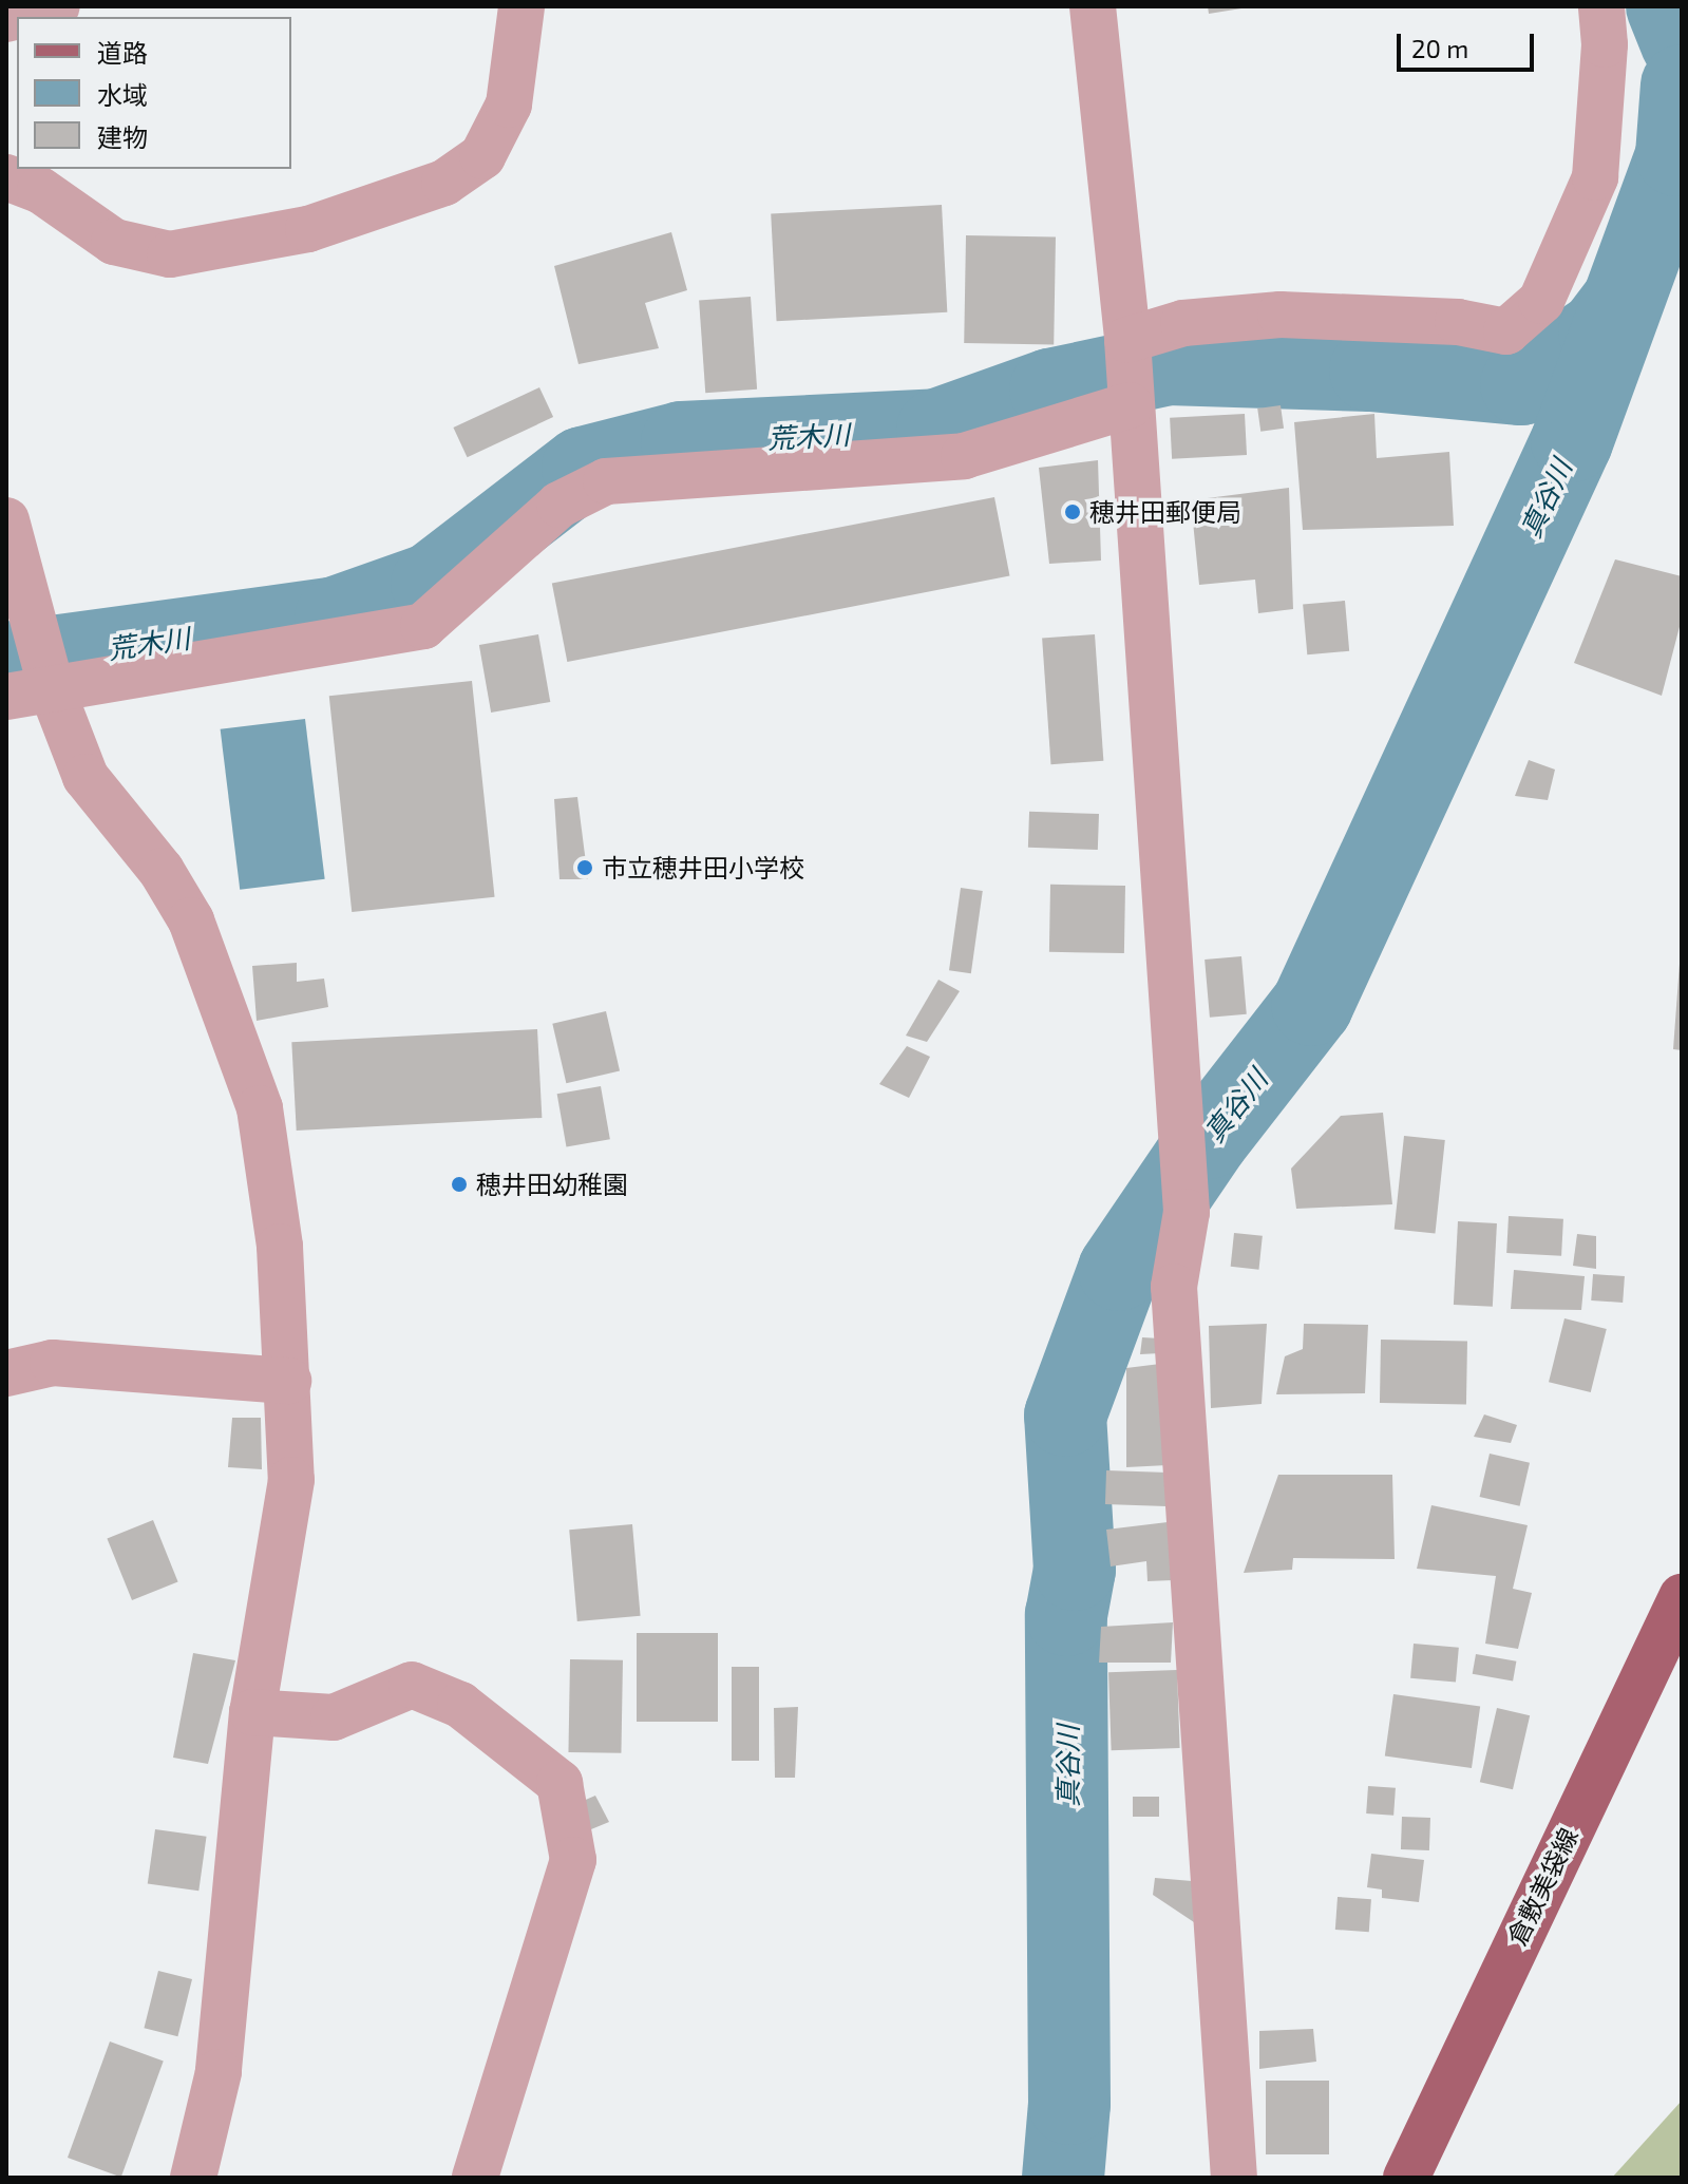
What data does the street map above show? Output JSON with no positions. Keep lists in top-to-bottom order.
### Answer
{
  "streets": {
    "main road": ["倉敷美袋線"]
  },
  "water": ["荒木川", "真谷川"],
  "places": ["穂井田郵便局", "市立穂井田小学校", "穂井田幼稚園"],
  "legend": ["道路", "水域", "建物"],
  "scale_bar": "20 m"
}
